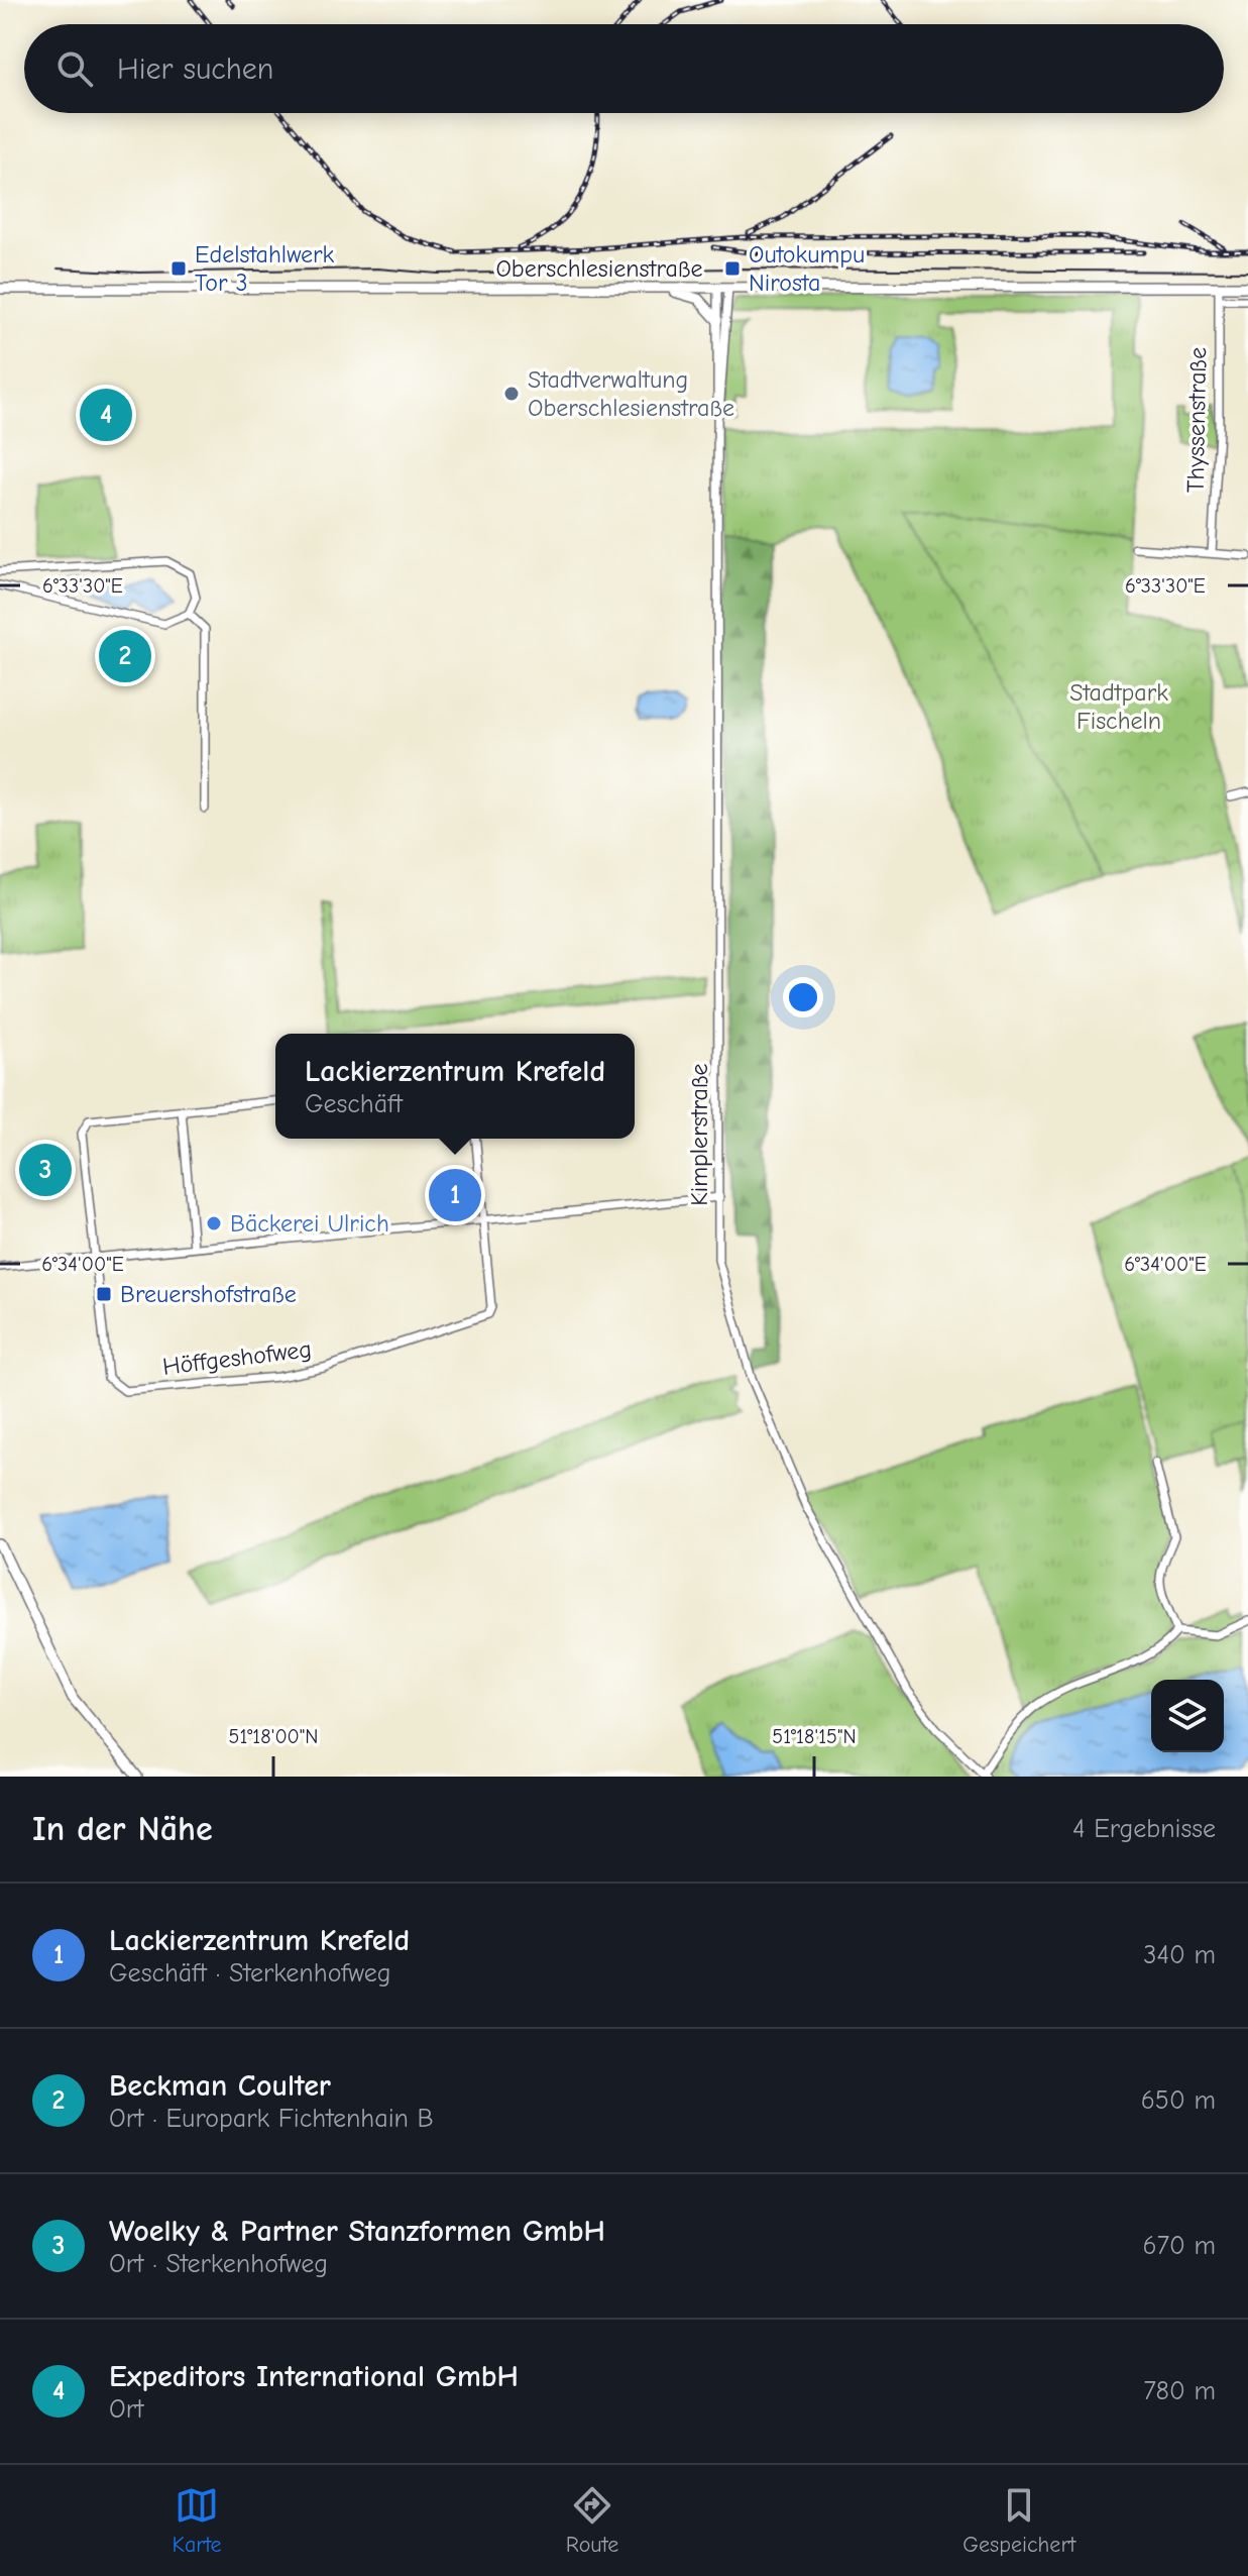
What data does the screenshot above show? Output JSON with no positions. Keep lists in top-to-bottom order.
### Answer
{
  "streets": {
    "main road": ["Oberschlesienstraße"],
    "street": ["Thyssenstraße", "Kimplerstraße", "Höffgeshofweg"]
  },
  "crossings": [
    ["Oberschlesienstraße", "Thyssenstraße"],
    ["Oberschlesienstraße", "Kimplerstraße"]
  ],
  "parks": ["Stadtpark Fischeln"],
  "places": {
    "transit": ["Edelstahlwerk Tor 3", "Outokumpu Nirosta", "Breuershofstraße"],
    "other": ["Stadtverwaltung Oberschlesienstraße", "Bäckerei Ulrich"]
  },
  "page": {
    "search": "Hier suchen",
    "pins": [
      "4",
      "2",
      "3",
      "1"
    ],
    "popup": ["Lackierzentrum Krefeld", "Geschäft"],
    "heading": ["In der Nähe", "4 Ergebnisse"],
    "list": [
      {
        "mark": "1",
        "name": "Lackierzentrum Krefeld",
        "note": "Geschäft · Sterkenhofweg",
        "value": "340 m"
      },
      {
        "mark": "2",
        "name": "Beckman Coulter",
        "note": "Ort · Europark Fichtenhain B",
        "value": "650 m"
      },
      {
        "mark": "3",
        "name": "Woelky & Partner Stanzformen GmbH",
        "note": "Ort · Sterkenhofweg",
        "value": "670 m"
      },
      {
        "mark": "4",
        "name": "Expeditors International GmbH",
        "note": "Ort",
        "value": "780 m"
      }
    ],
    "nav": ["Karte", "Route", "Gespeichert"]
  },
  "coordinates": [
    "6°33'30\"E",
    "6°34'00\"E",
    "51°18'00\"N",
    "51°18'15\"N"
  ]
}
